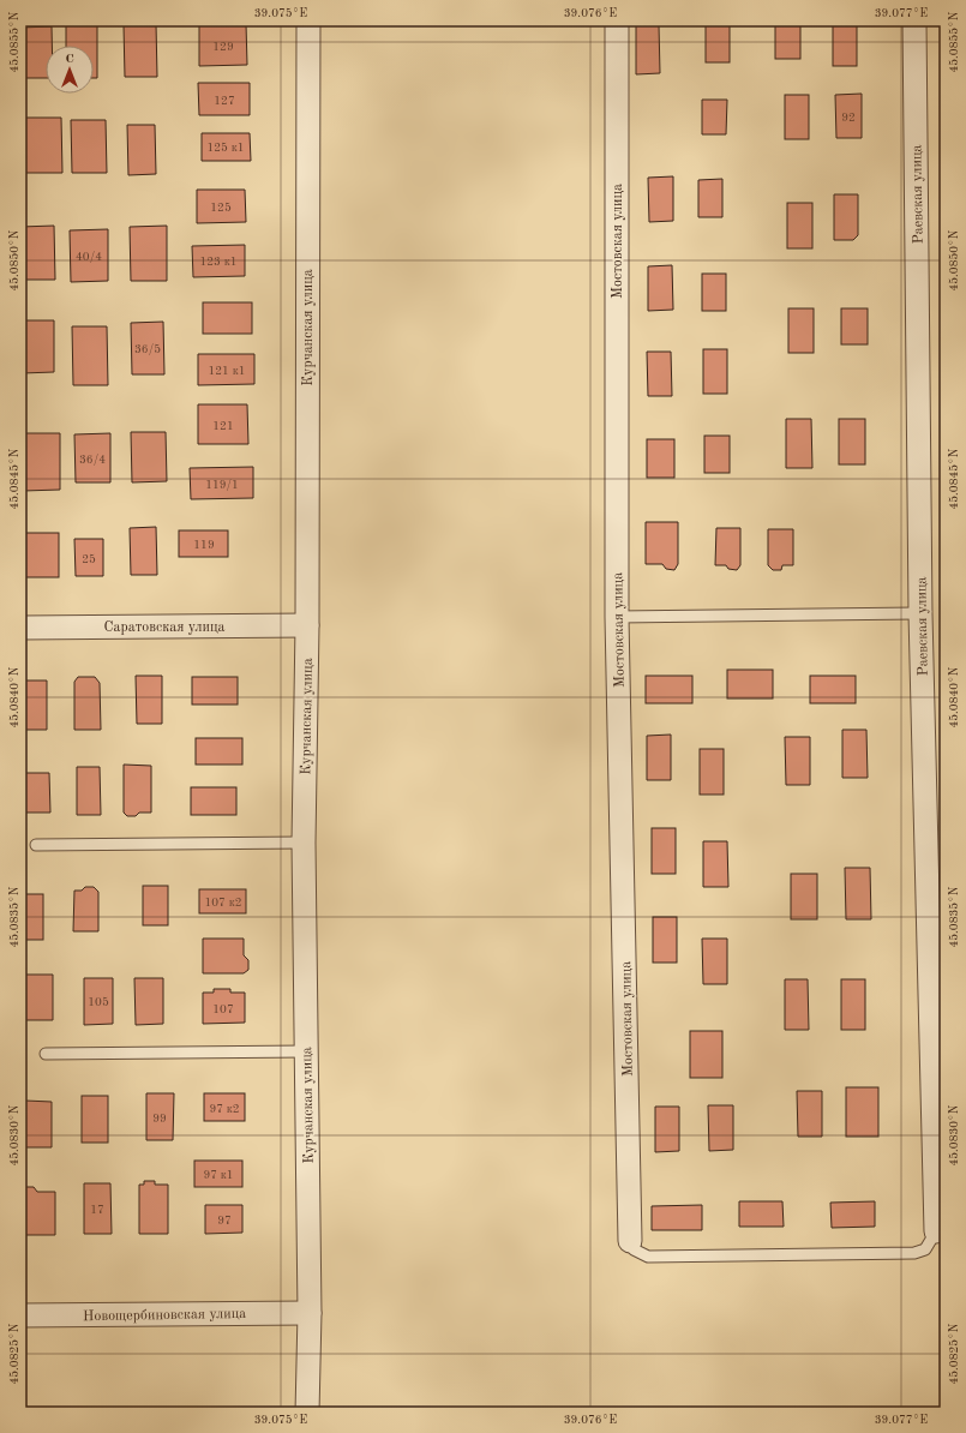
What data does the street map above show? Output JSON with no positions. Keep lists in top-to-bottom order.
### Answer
{
  "streets": {
    "street": [
      "Раевская улица",
      "Мостовская улица",
      "Курчанская улица",
      "Саратовская улица",
      "Новощербиновская улица"
    ]
  },
  "crossings": [
    ["Курчанская улица", "Саратовская улица"],
    ["Курчанская улица", "Новощербиновская улица"]
  ],
  "house_numbers": [
    "129",
    "127",
    "92",
    "125 к1",
    "125",
    "40/4",
    "123 к1",
    "36/5",
    "121 к1",
    "121",
    "36/4",
    "119/1",
    "119",
    "25",
    "107 к2",
    "105",
    "107",
    "97 к2",
    "99",
    "97 к1",
    "17",
    "97"
  ],
  "north": "top",
  "coordinates": [
    "39.075°E",
    "39.076°E",
    "39.077°E",
    "45.0855°N",
    "45.0850°N",
    "45.0845°N",
    "45.0840°N",
    "45.0835°N",
    "45.0830°N",
    "45.0825°N"
  ]
}
